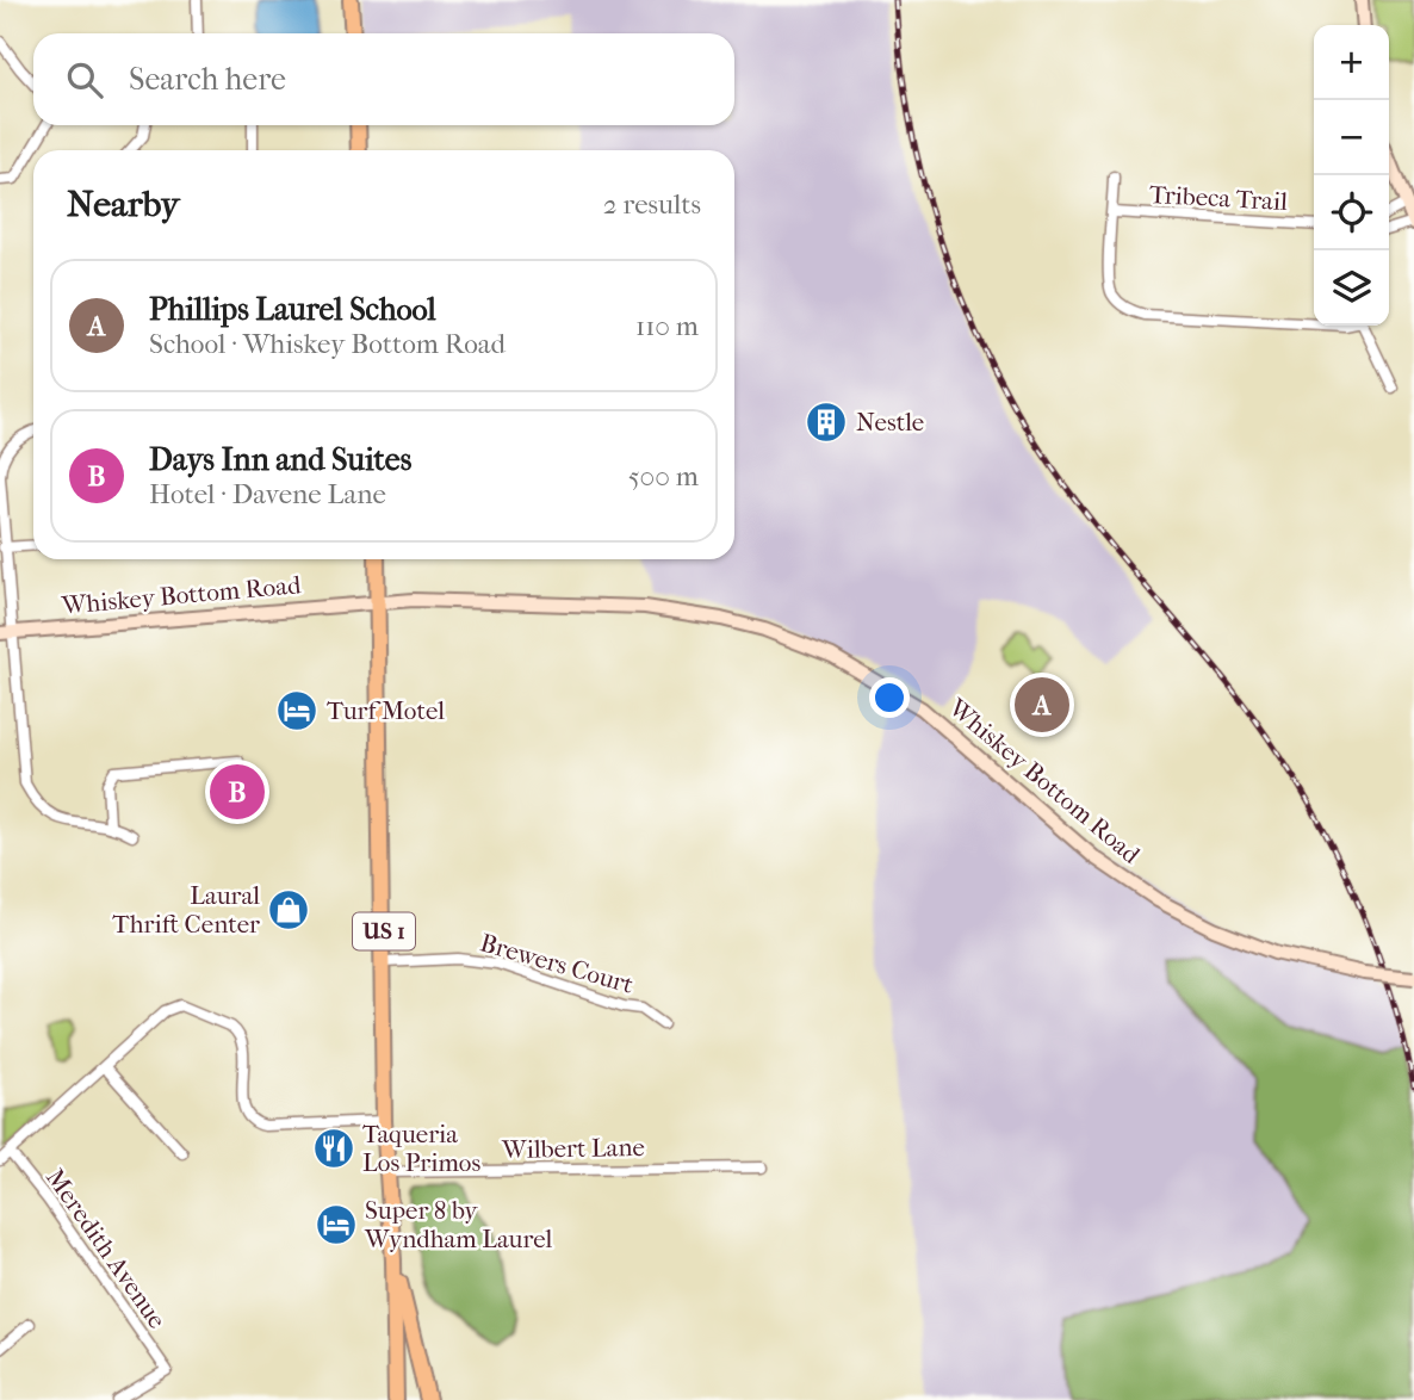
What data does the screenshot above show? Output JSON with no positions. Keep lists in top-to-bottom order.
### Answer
{
  "streets": {
    "main road": ["US 1"],
    "street": [
      "Tribeca Trail",
      "Whiskey Bottom Road",
      "Brewers Court",
      "Wilbert Lane",
      "Meredith Avenue"
    ]
  },
  "crossings": [
    ["Whiskey Bottom Road", "US 1"],
    ["US 1", "Brewers Court"],
    ["US 1", "Wilbert Lane"]
  ],
  "places": {
    "building": ["Nestle"],
    "hotel": ["Turf Motel", "Super 8 by Wyndham Laurel"],
    "shop": ["Laural Thrift Center"],
    "restaurant": ["Taqueria Los Primos"]
  },
  "page": {
    "map_buttons": ["+", "−"],
    "search": "Search here",
    "heading": ["Nearby", "2 results"],
    "list": [
      {
        "mark": "A",
        "name": "Phillips Laurel School",
        "note": "School · Whiskey Bottom Road",
        "value": "110 m"
      },
      {
        "mark": "B",
        "name": "Days Inn and Suites",
        "note": "Hotel · Davene Lane",
        "value": "500 m"
      }
    ],
    "pins": ["A", "B"]
  }
}
